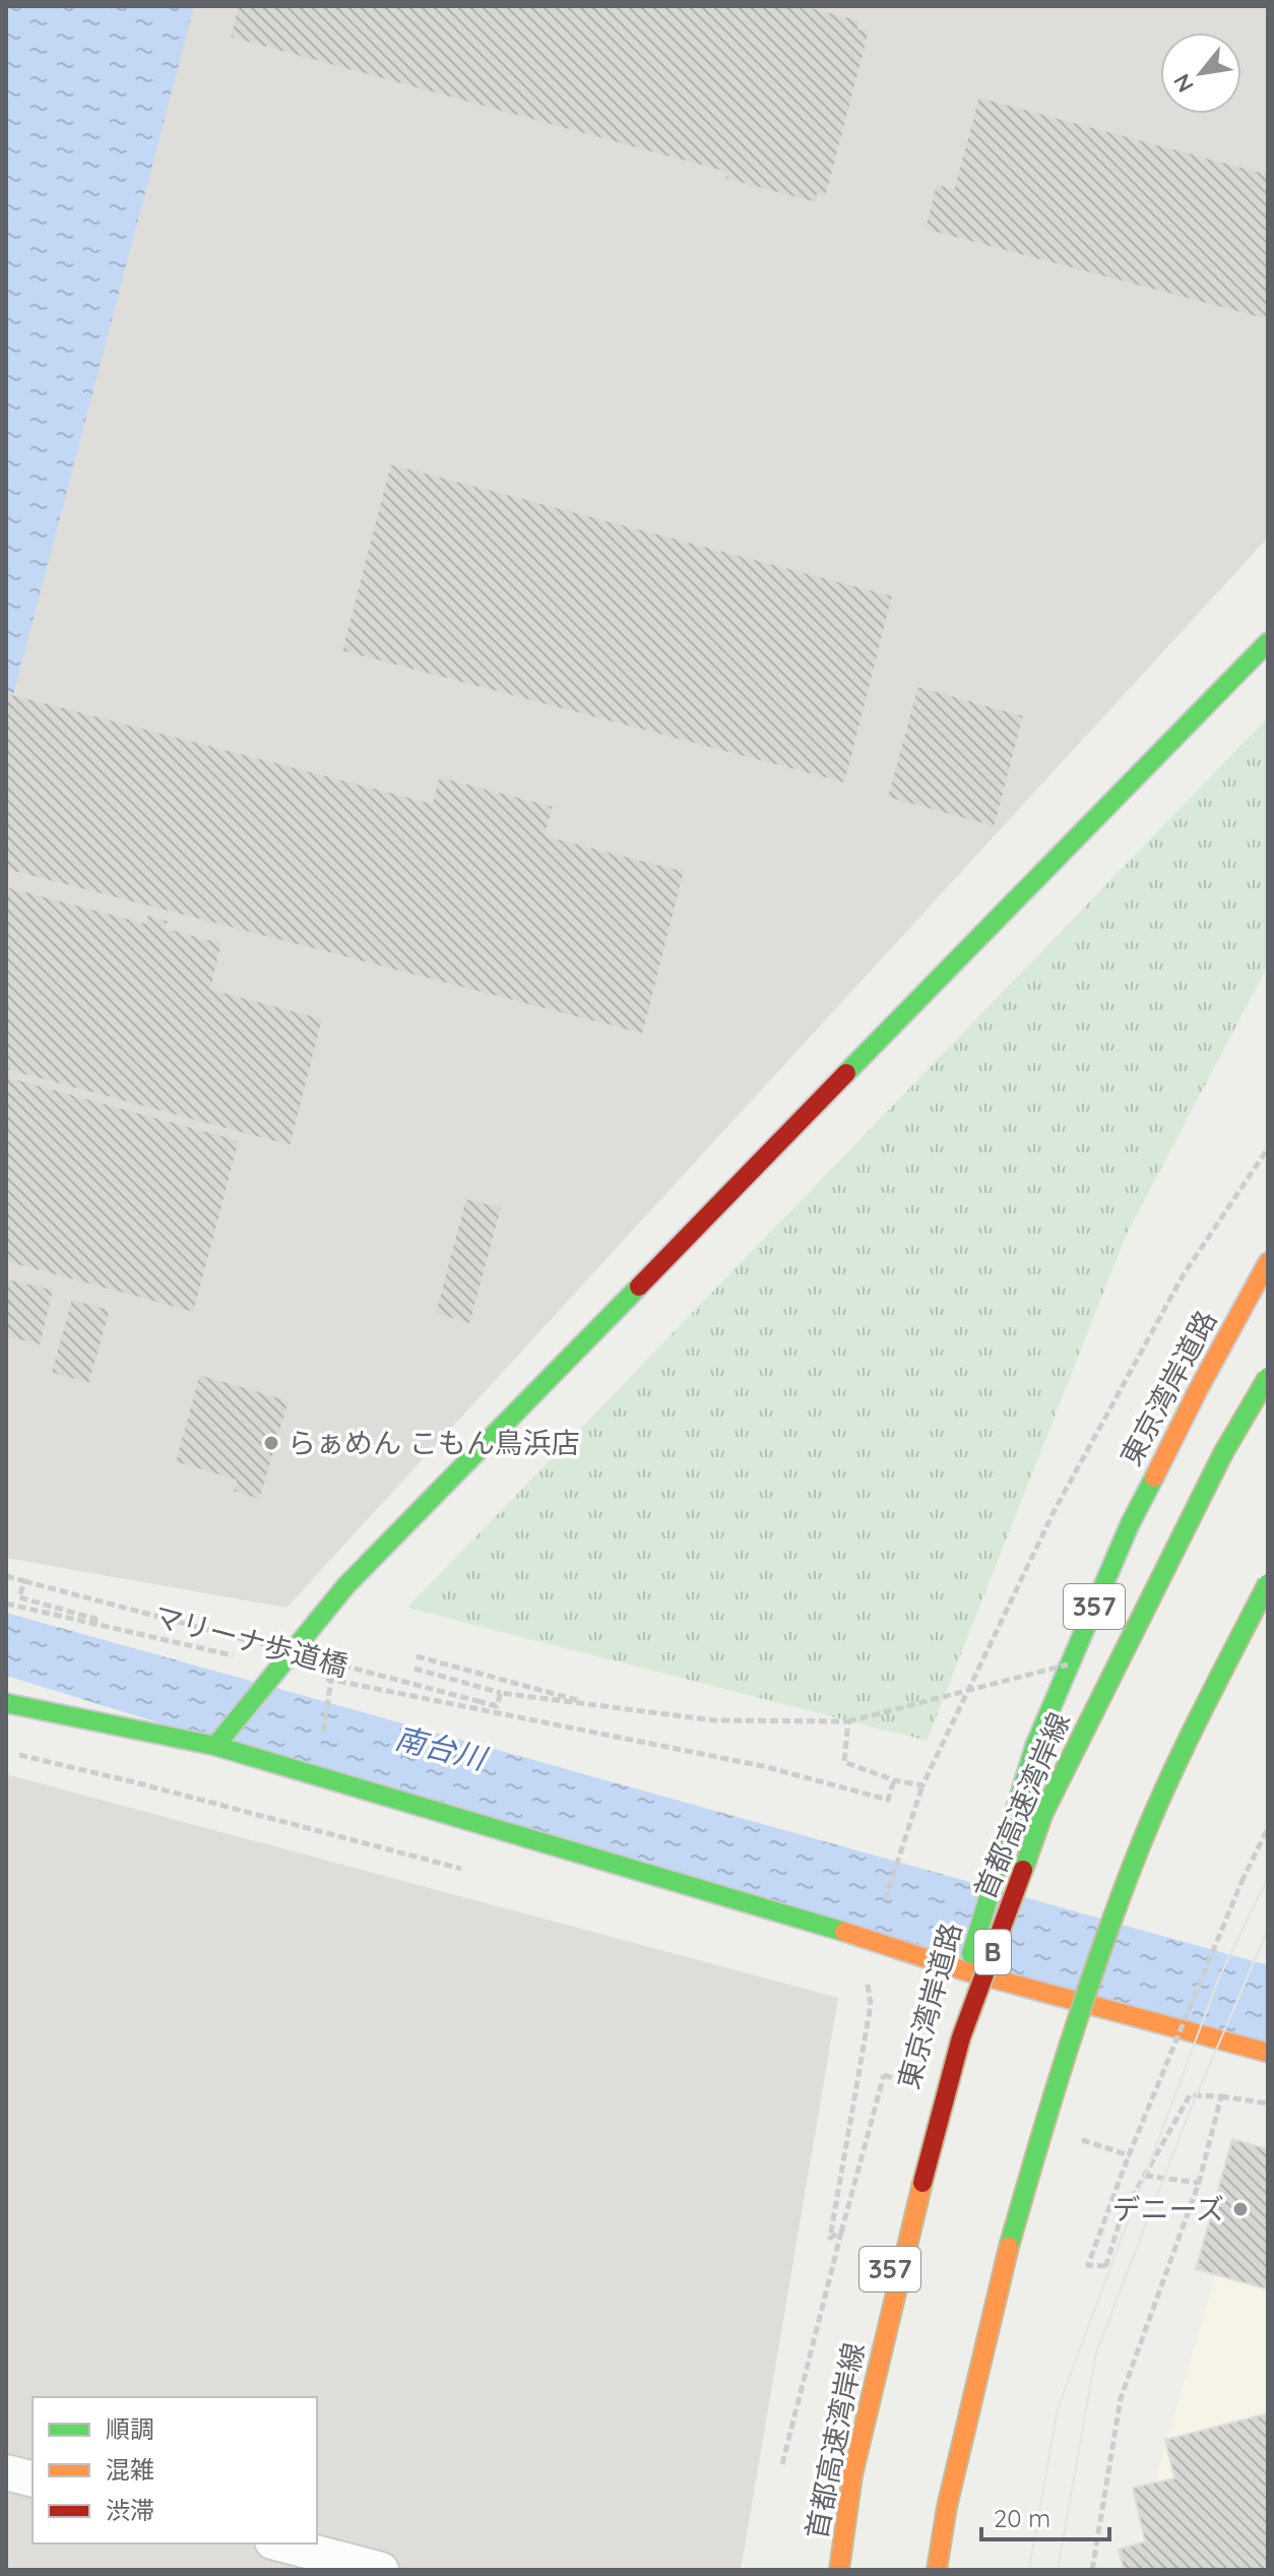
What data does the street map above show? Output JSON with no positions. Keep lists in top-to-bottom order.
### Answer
{
  "streets": {
    "main road": [
      "東京湾岸道路",
      "357",
      "首都高速湾岸線",
      "B"
    ],
    "path": ["マリーナ歩道橋"]
  },
  "water": ["南台川"],
  "places": ["らぁめん こもん鳥浜店", "デニーズ"],
  "legend": ["順調", "混雑", "渋滞"],
  "scale_bar": "20 m",
  "north": "bottom left"
}
